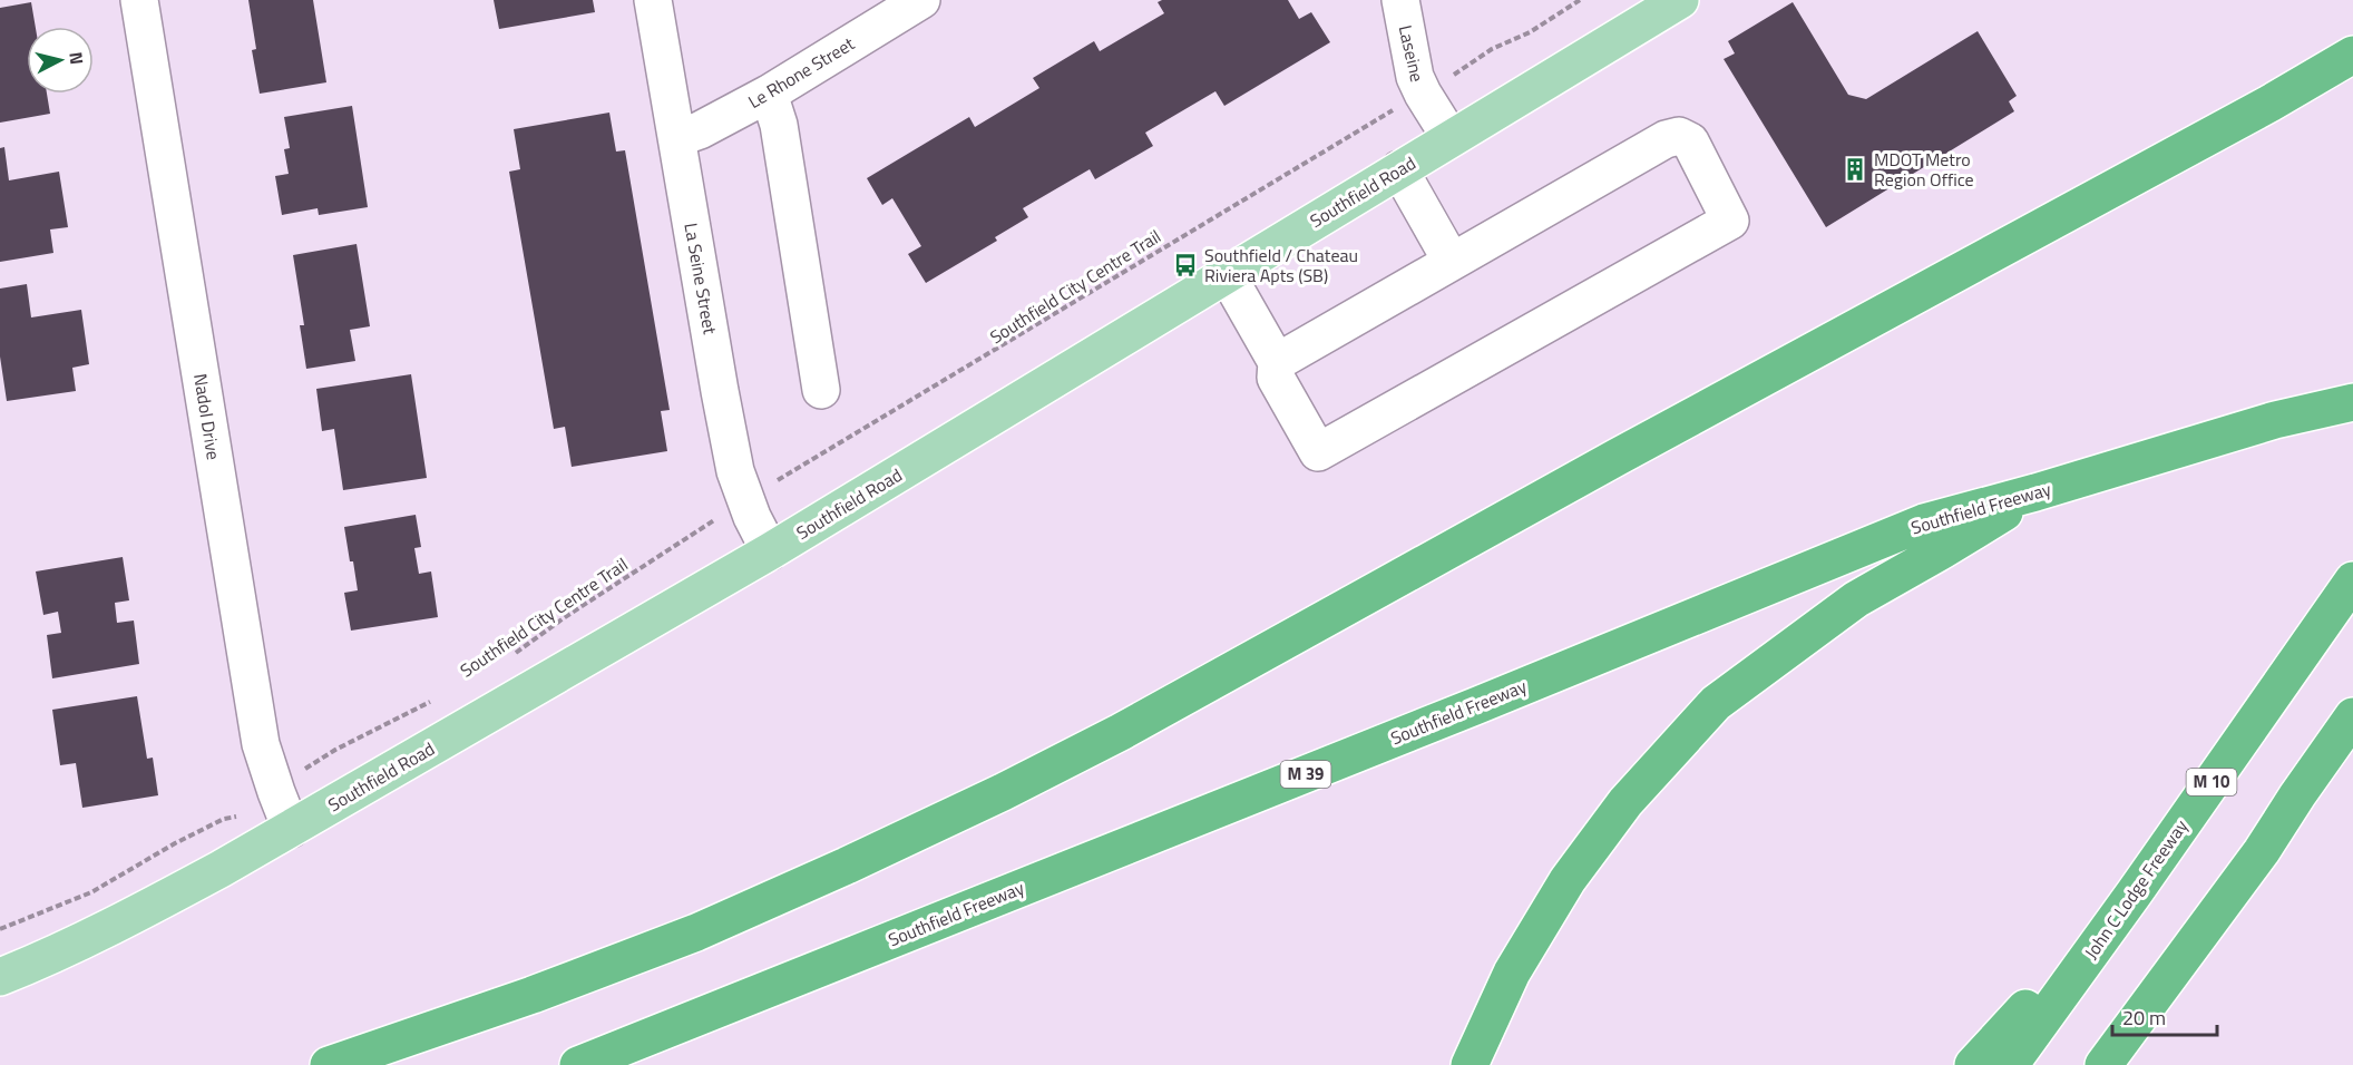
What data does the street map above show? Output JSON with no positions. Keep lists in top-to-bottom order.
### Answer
{
  "streets": {
    "highway": [
      "Southfield Freeway",
      "M 39",
      "M 10",
      "John C Lodge Freeway"
    ],
    "main road": ["Southfield Road"],
    "street": [
      "Laseine",
      "Le Rhone Street",
      "La Seine Street",
      "Nadol Drive"
    ],
    "path": ["Southfield City Centre Trail"]
  },
  "crossings": [
    ["Laseine", "Southfield Road"],
    ["Le Rhone Street", "La Seine Street"],
    ["Southfield Road", "La Seine Street"],
    ["Southfield Road", "Nadol Drive"]
  ],
  "places": {
    "building": ["MDOT Metro Region Office"],
    "bus stop": ["Southfield / Chateau Riviera Apts (SB)"]
  },
  "scale_bar": "20 m",
  "north": "right"
}
